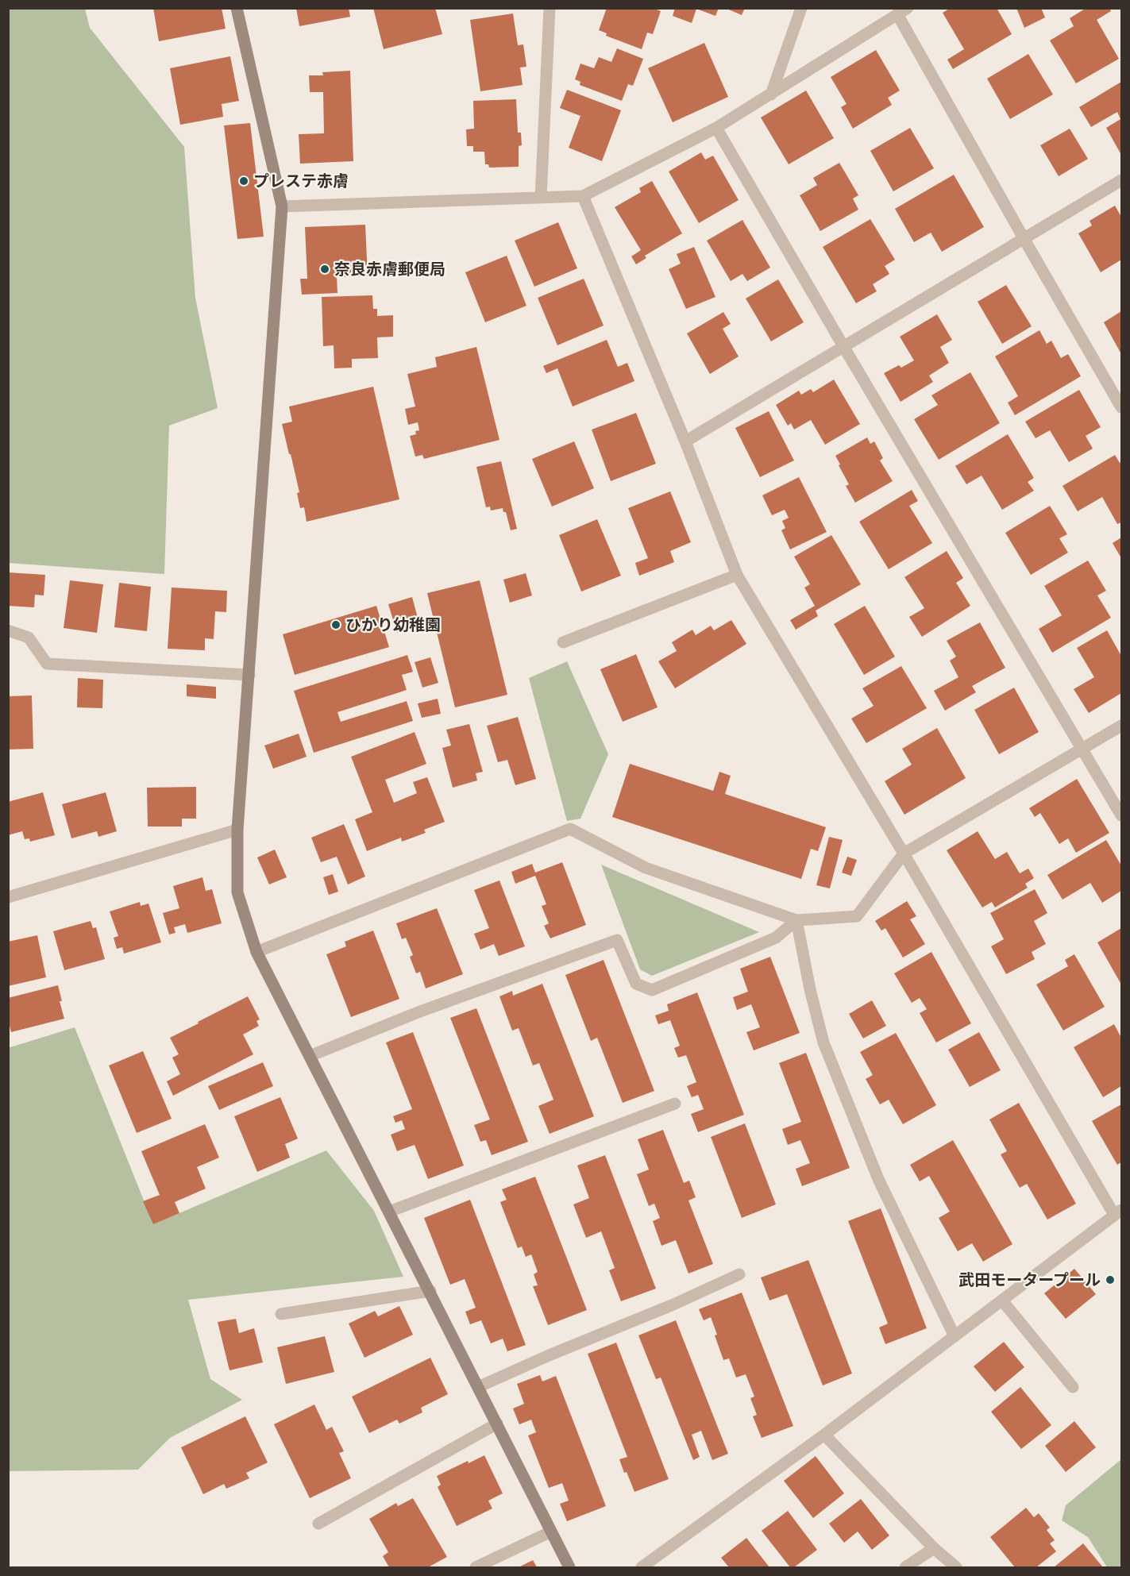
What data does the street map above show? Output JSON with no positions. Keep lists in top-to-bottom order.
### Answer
{
  "places": [
    "プレステ赤膚",
    "奈良赤膚郵便局",
    "ひかり幼稚園",
    "武田モータープール"
  ]
}
